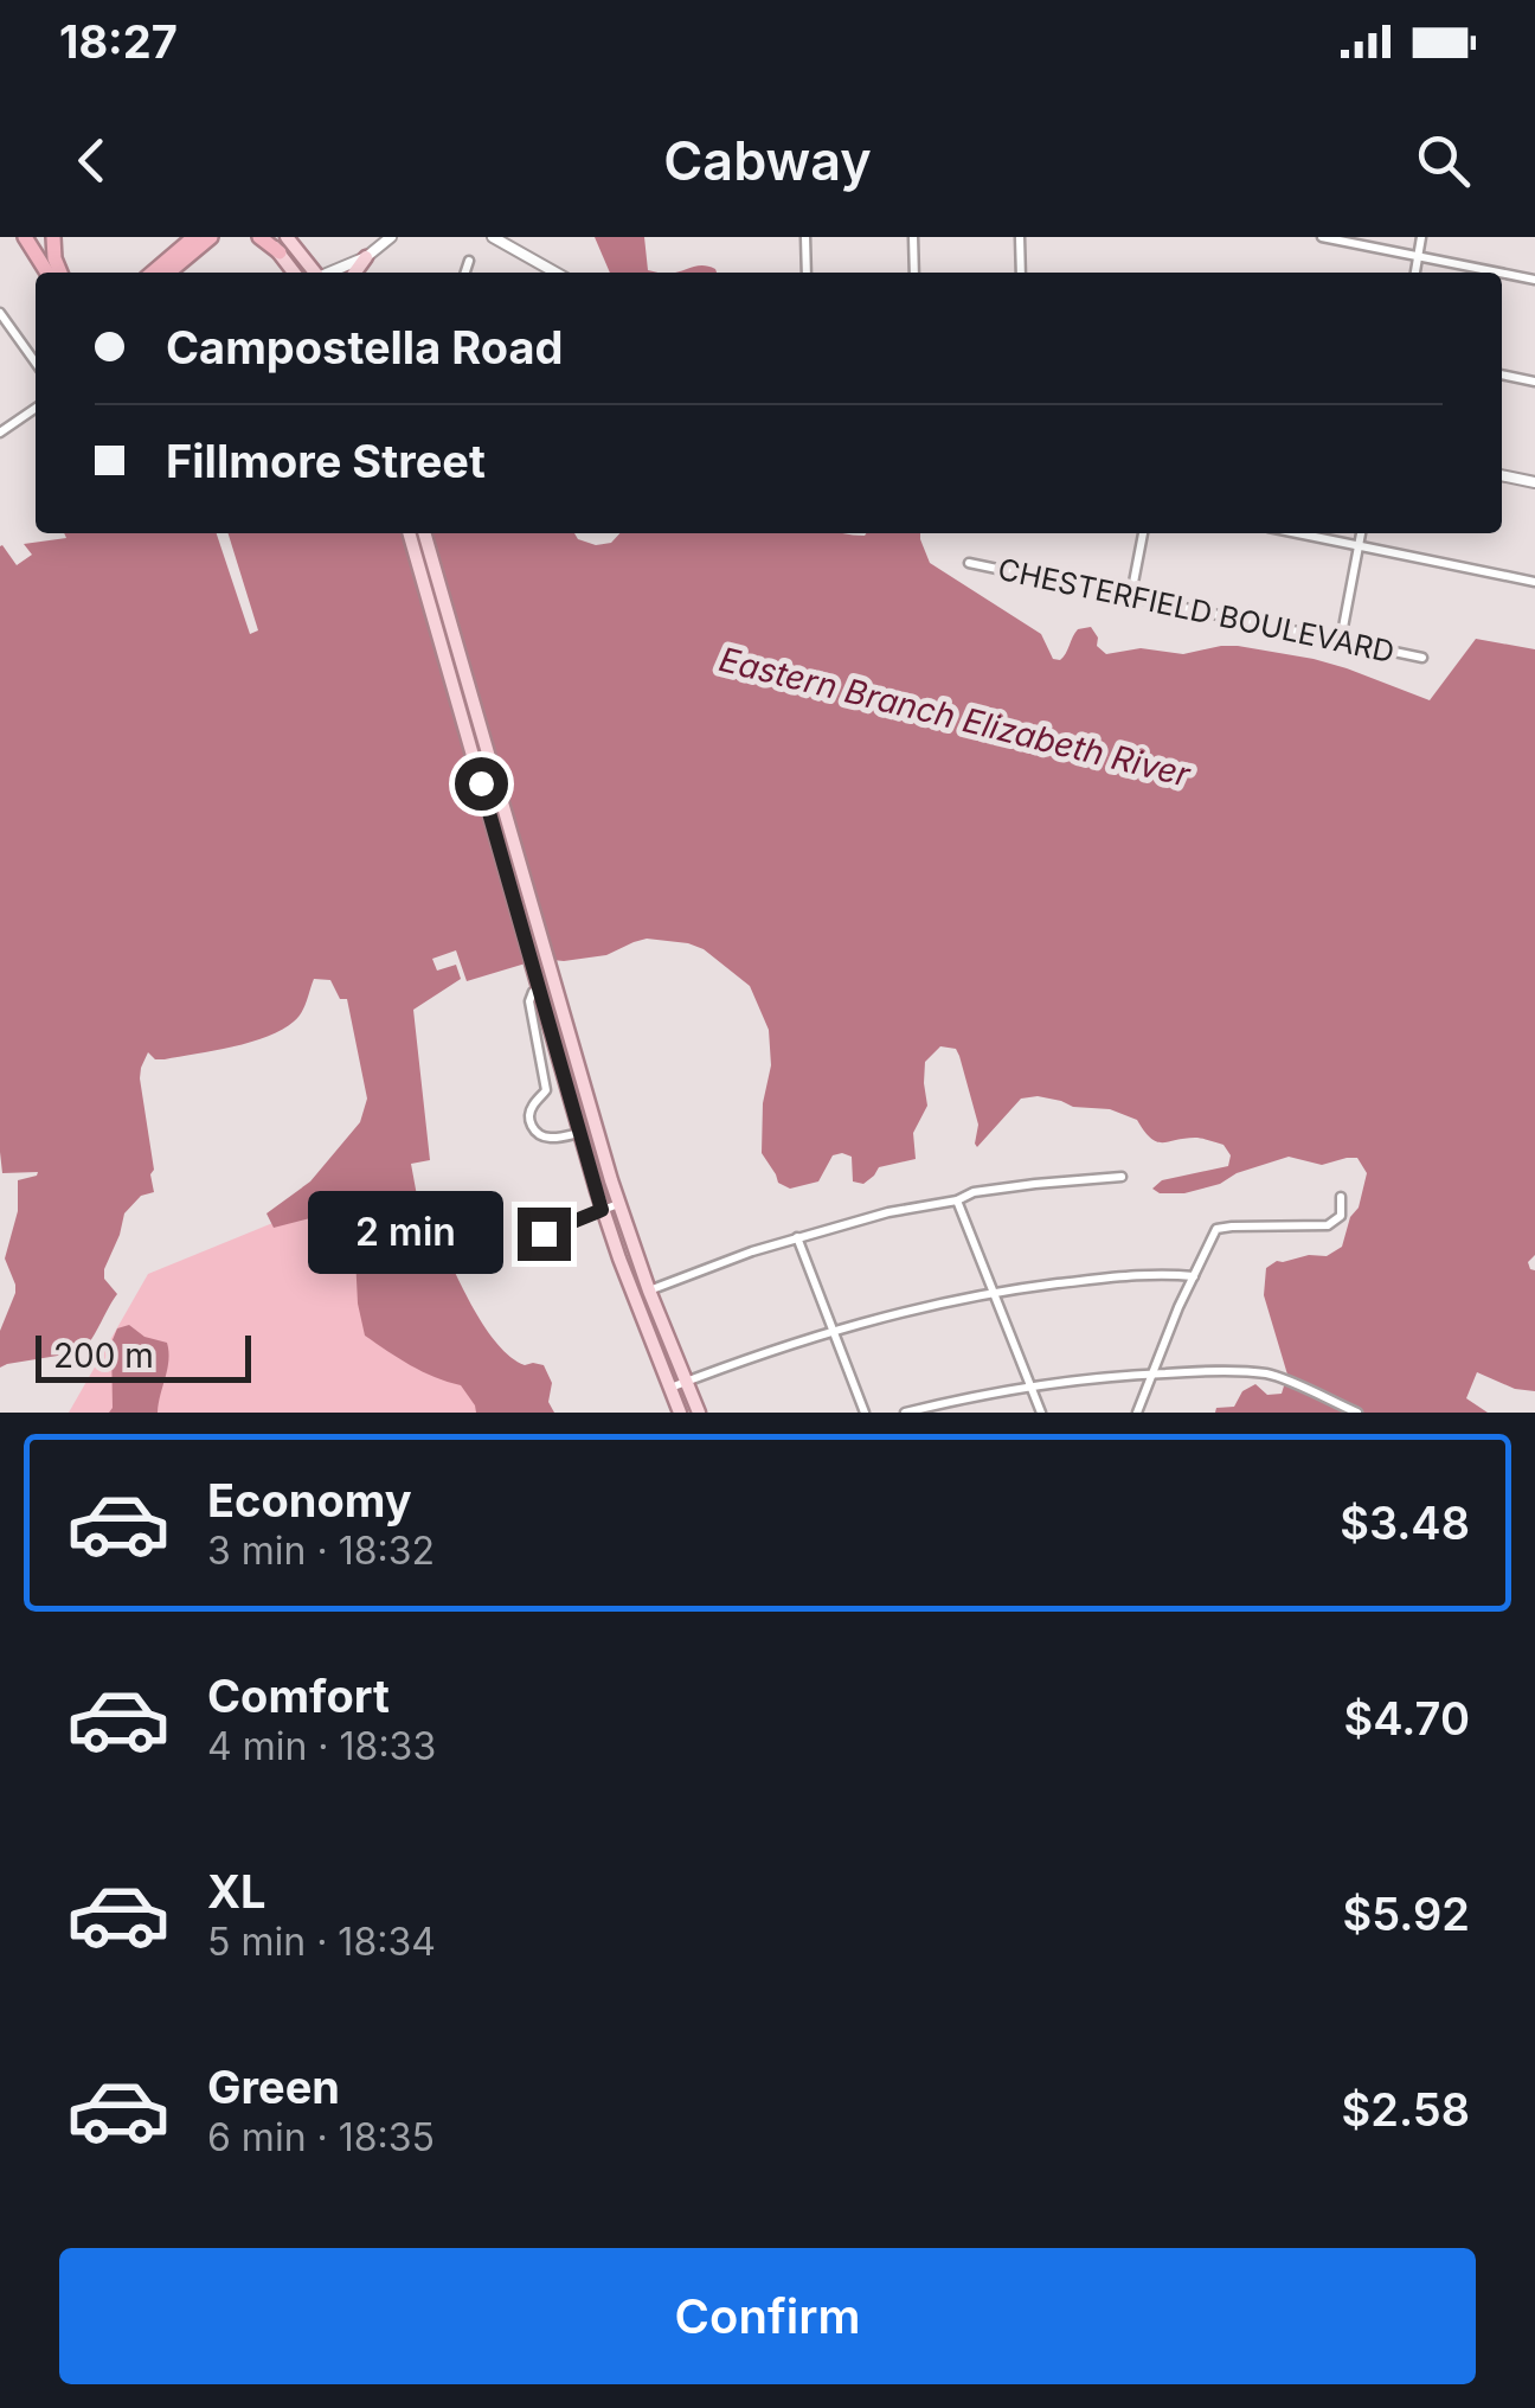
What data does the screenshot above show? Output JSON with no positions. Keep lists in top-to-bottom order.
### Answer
{
  "streets": {
    "street": ["CHESTERFIELD BOULEVARD"]
  },
  "water": ["Eastern Branch Elizabeth River"],
  "scale_bar": "200 m",
  "page": {
    "status": "18:27",
    "header": "Cabway",
    "banner": ["Campostella Road", "Fillmore Street"],
    "bubble": "2 min",
    "scale": "200 m",
    "list": [
      {
        "name": "Economy",
        "note": "3 min · 18:32",
        "value": "$3.48"
      },
      {
        "name": "Comfort",
        "note": "4 min · 18:33",
        "value": "$4.70"
      },
      {
        "name": "XL",
        "note": "5 min · 18:34",
        "value": "$5.92"
      },
      {
        "name": "Green",
        "note": "6 min · 18:35",
        "value": "$2.58"
      }
    ],
    "buttons": "Confirm"
  }
}
